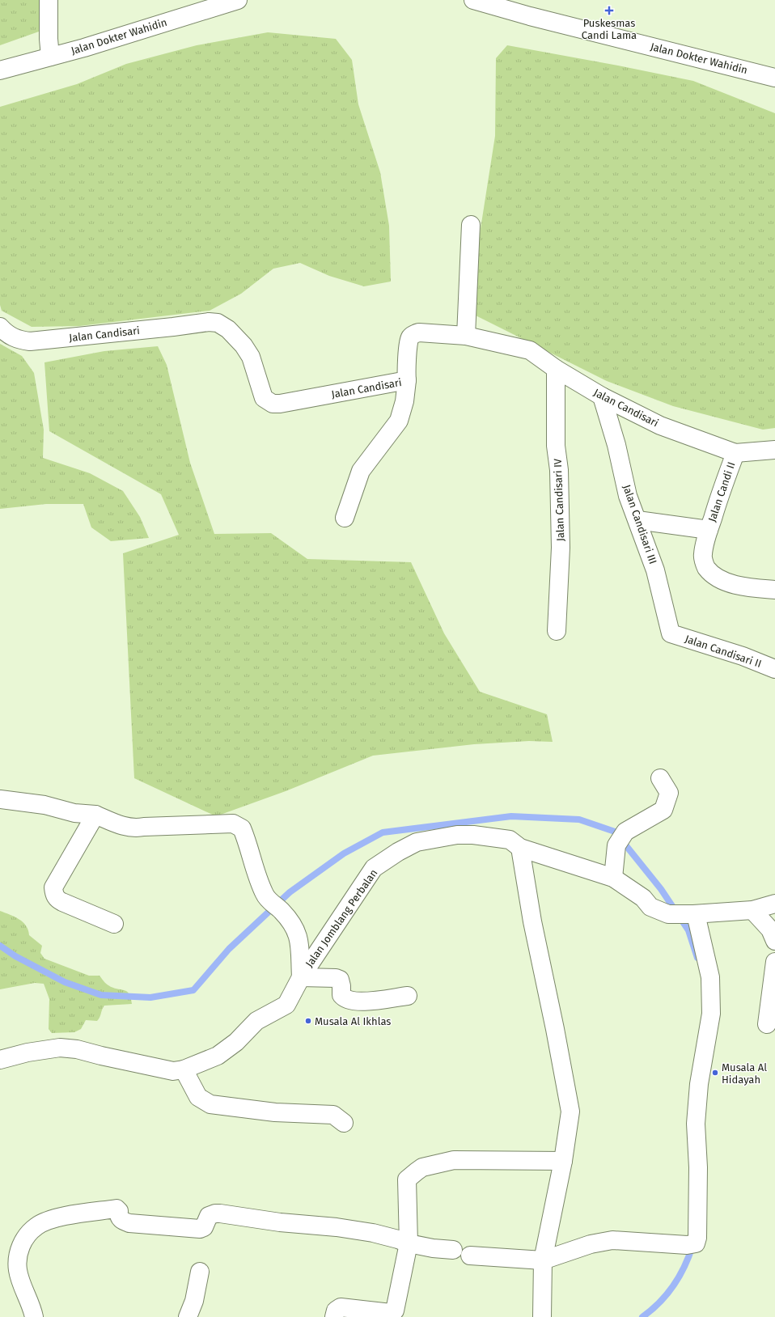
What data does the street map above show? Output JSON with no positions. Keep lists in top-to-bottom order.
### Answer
{
  "streets": {
    "main road": [
      "Jalan Dokter Wahidin",
      "Jalan Candisari",
      "Jalan Candi II",
      "Jalan Candisari IV",
      "Jalan Candisari III",
      "Jalan Candisari II",
      "Jalan Jomblang Perbalan"
    ]
  },
  "crossings": [
    ["Jalan Candisari", "Jalan Candi II"],
    ["Jalan Candisari", "Jalan Candisari IV"],
    ["Jalan Candisari", "Jalan Candisari III"],
    ["Jalan Candi II", "Jalan Candisari III"],
    ["Jalan Candisari III", "Jalan Candisari II"]
  ],
  "places": {
    "health": ["Puskesmas Candi Lama"],
    "other": ["Musala Al Ikhlas", "Musala Al Hidayah"]
  }
}
